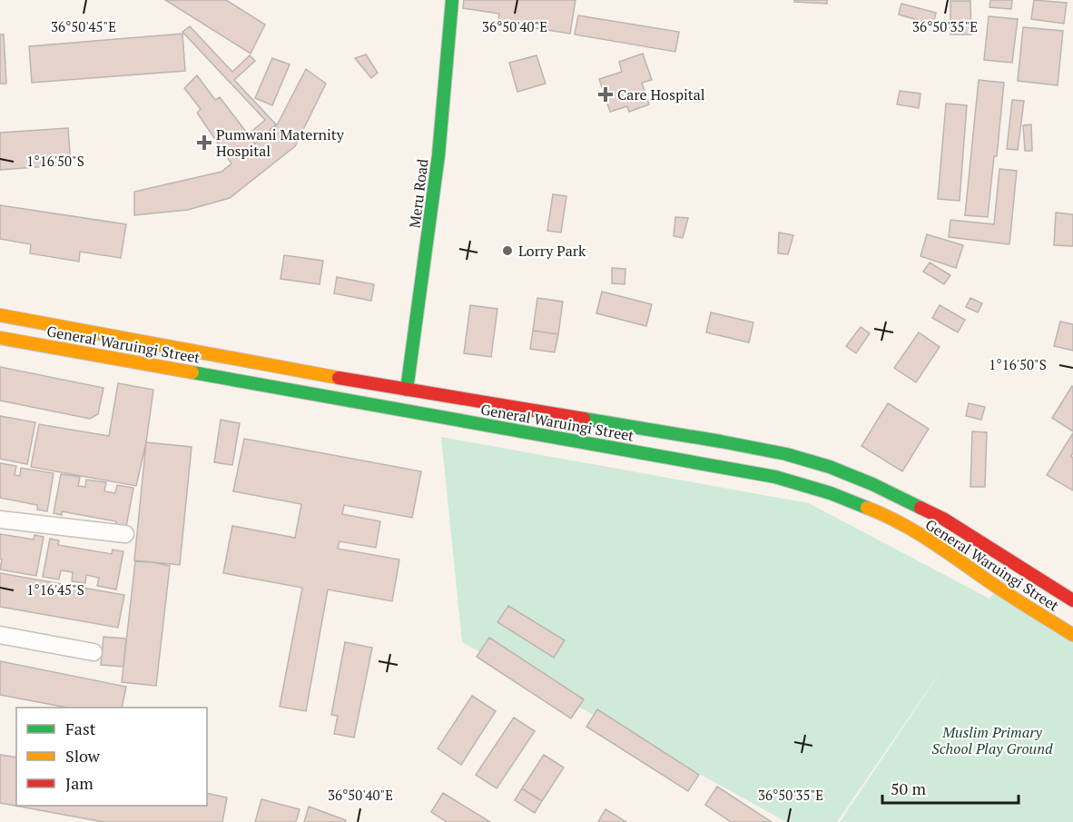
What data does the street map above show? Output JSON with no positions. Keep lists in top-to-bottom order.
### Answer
{
  "streets": {
    "main road": ["Meru Road", "General Waruingi Street"]
  },
  "crossings": [
    ["Meru Road", "General Waruingi Street"]
  ],
  "parks": ["Muslim Primary School Play Ground"],
  "places": {
    "health": ["Care Hospital", "Pumwani Maternity Hospital"],
    "other": ["Lorry Park"]
  },
  "legend": ["Fast", "Slow", "Jam"],
  "scale_bar": "50 m",
  "coordinates": [
    "36°50'45\"E",
    "36°50'40\"E",
    "36°50'35\"E",
    "1°16'50\"S",
    "1°16'45\"S"
  ]
}
